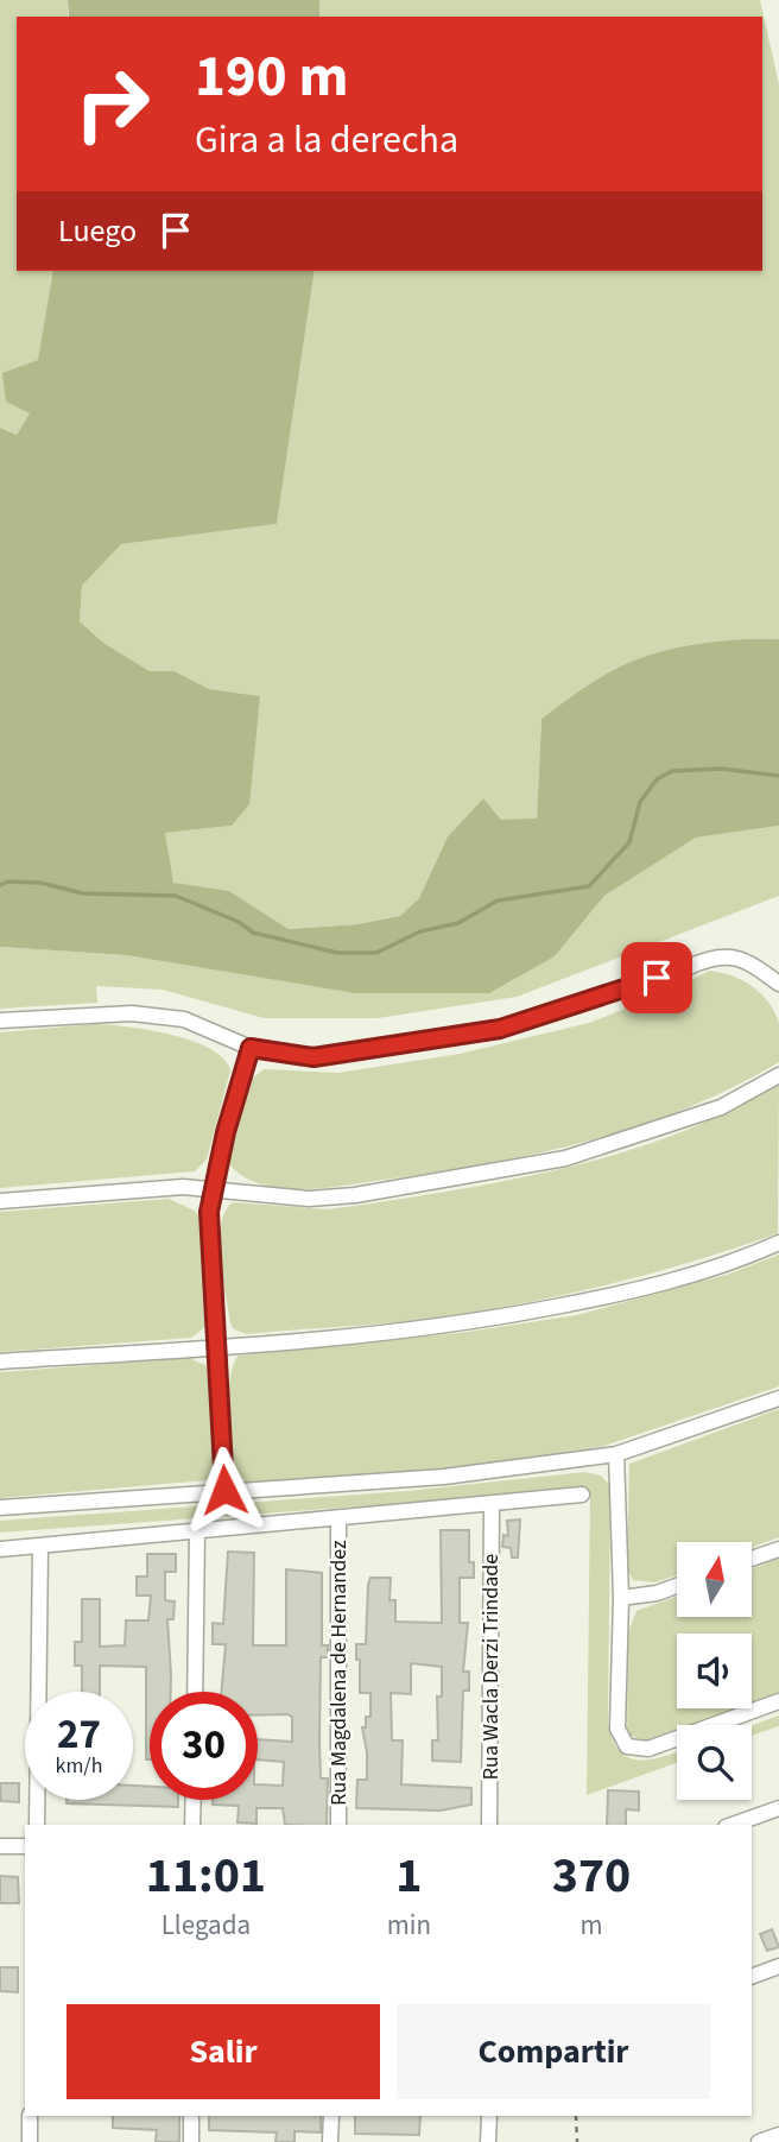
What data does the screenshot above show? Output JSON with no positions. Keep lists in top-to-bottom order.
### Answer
{
  "streets": {
    "street": ["Rua Wacla Derzi Trindade", "Rua Magdalena de Hernandez"]
  },
  "north": "top",
  "page": {
    "turn": ["190 m", "Gira a la derecha"],
    "then": "Luego",
    "speed": "27 km/h",
    "limit": "30",
    "eta": [
      "11:01",
      "Llegada",
      "1",
      "min",
      "370",
      "m"
    ],
    "buttons": ["Salir", "Compartir"]
  }
}
